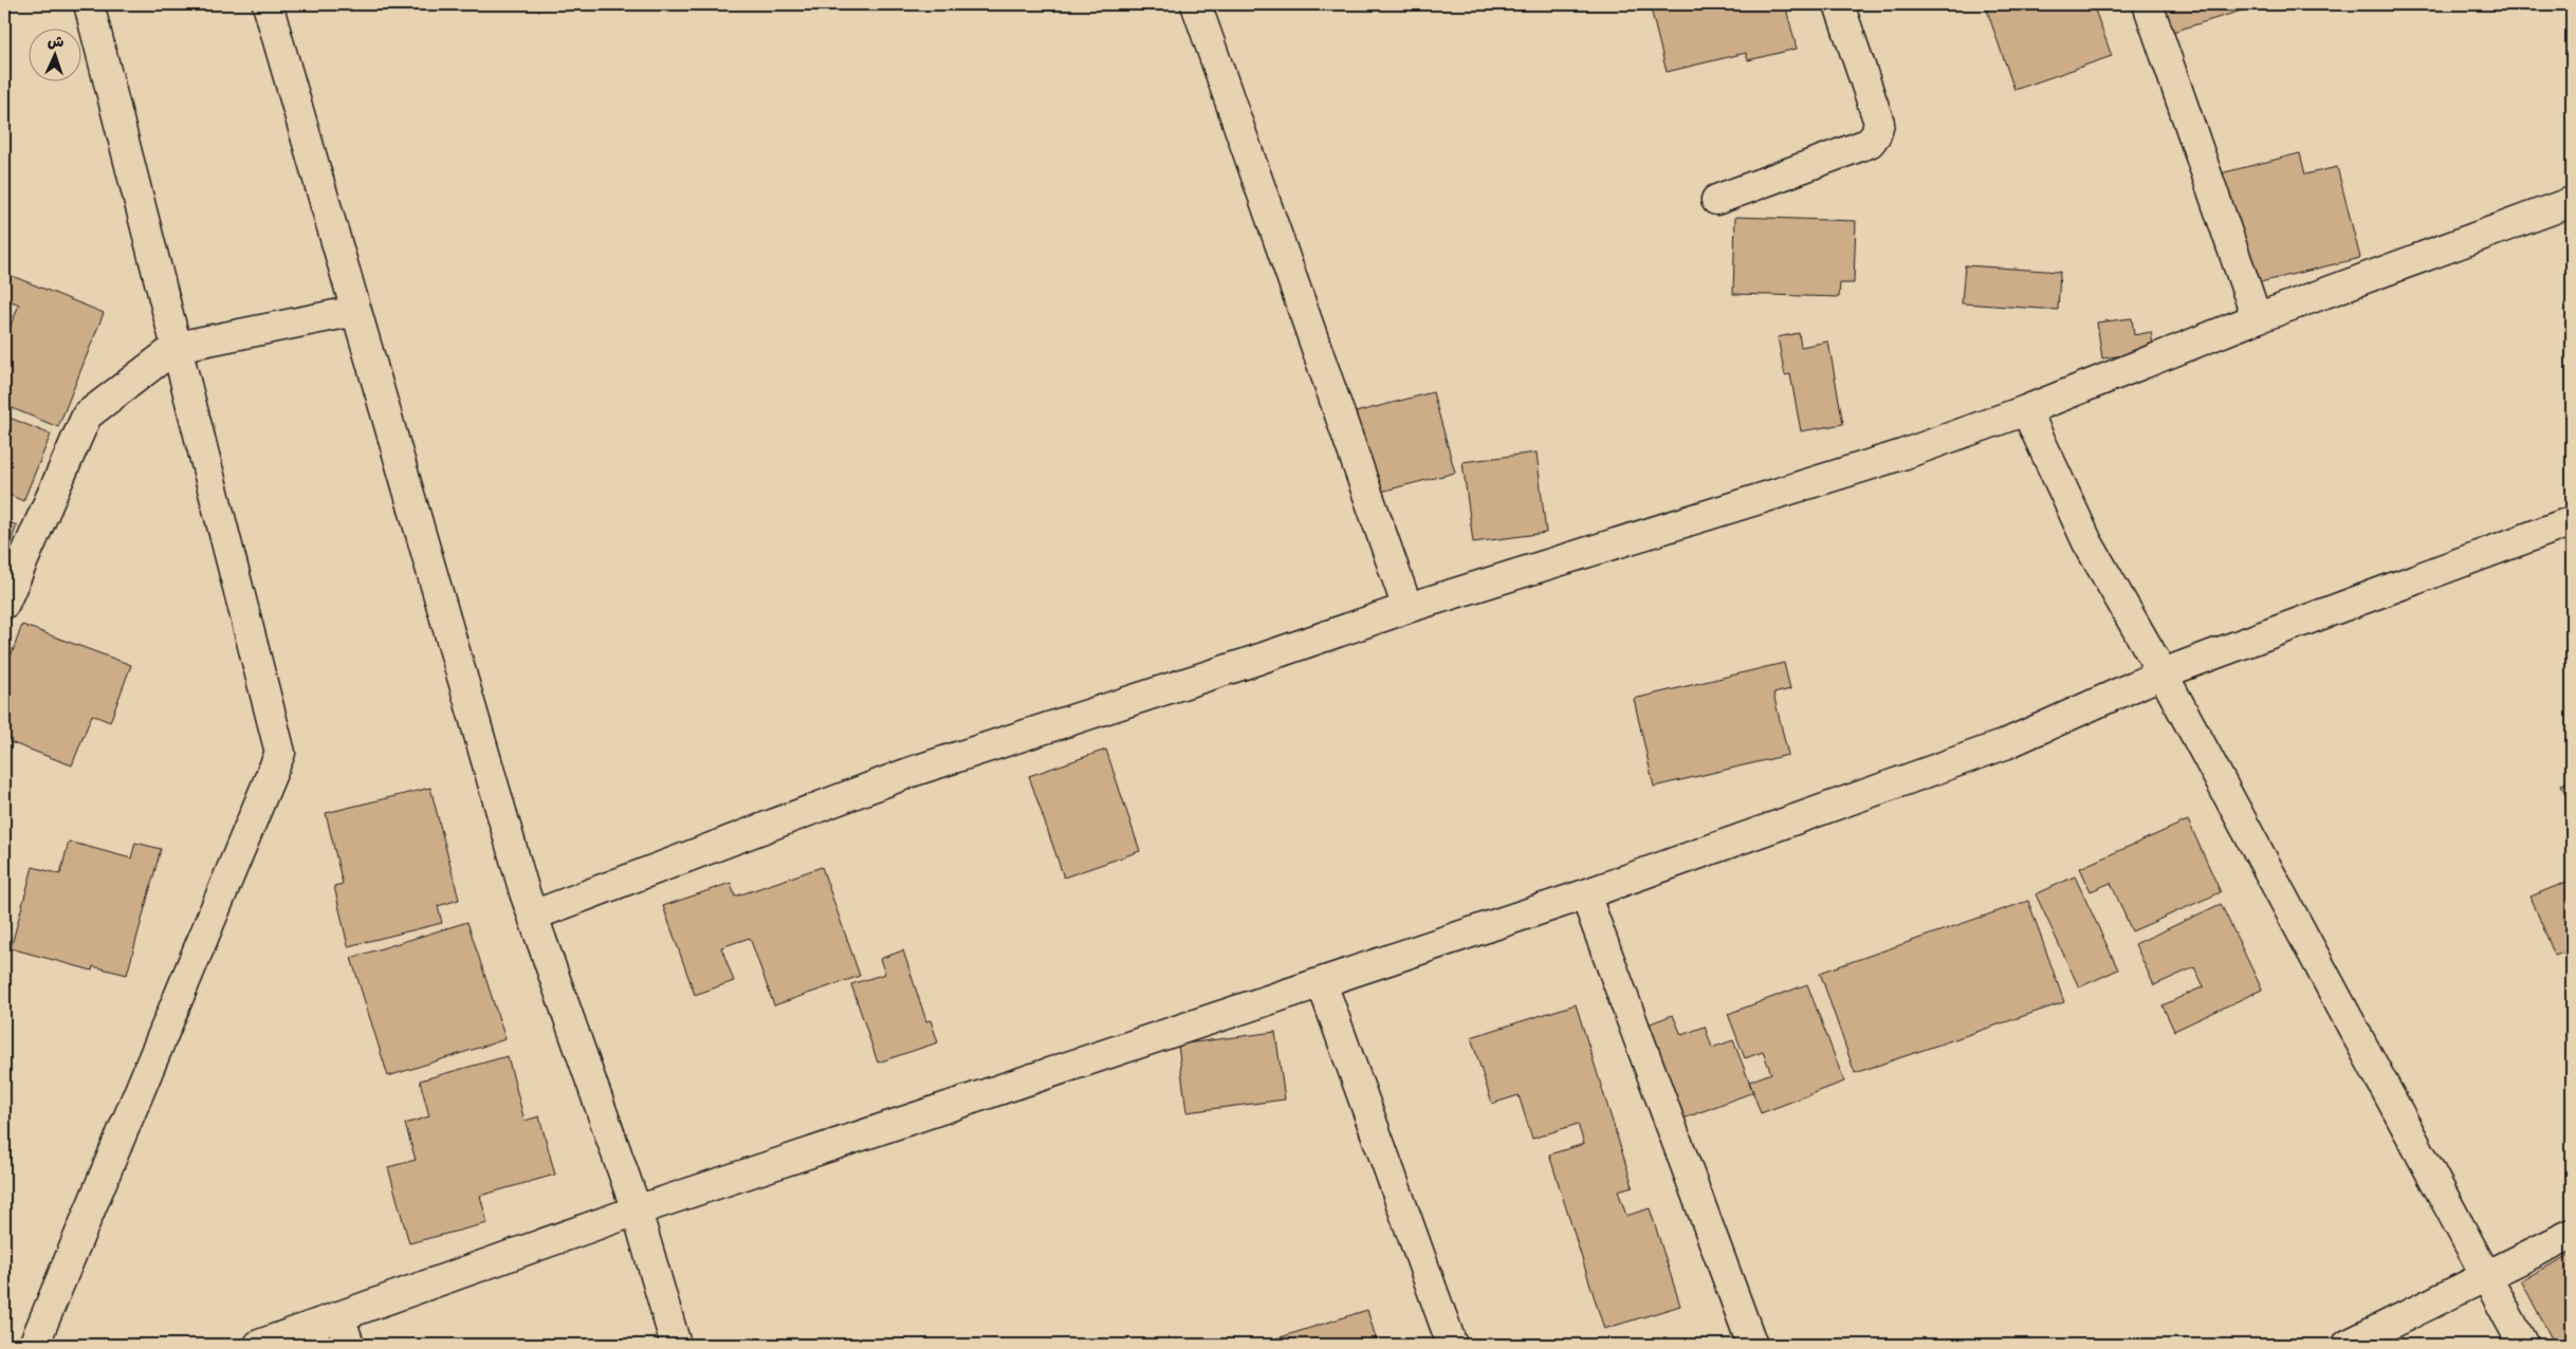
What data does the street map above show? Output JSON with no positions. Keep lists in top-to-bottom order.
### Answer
{
  "north": "top"
}
